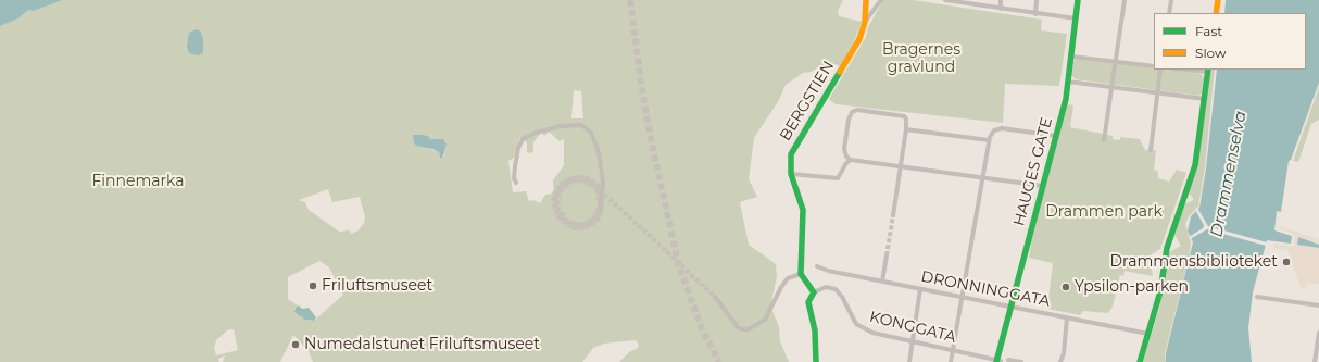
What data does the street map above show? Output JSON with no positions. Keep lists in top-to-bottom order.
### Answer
{
  "streets": {
    "street": [
      "BERGSTIEN",
      "HAUGES GATE",
      "DRONNINGGATA",
      "KONGGATA"
    ]
  },
  "crossings": [
    ["HAUGES GATE", "DRONNINGGATA"],
    ["HAUGES GATE", "KONGGATA"]
  ],
  "water": ["Drammenselva"],
  "parks": ["Bragernes gravlund", "Finnemarka", "Drammen park"],
  "places": [
    "Drammensbiblioteket",
    "Friluftsmuseet",
    "Ypsilon-parken",
    "Numedalstunet Friluftsmuseet"
  ],
  "legend": ["Fast", "Slow"]
}
